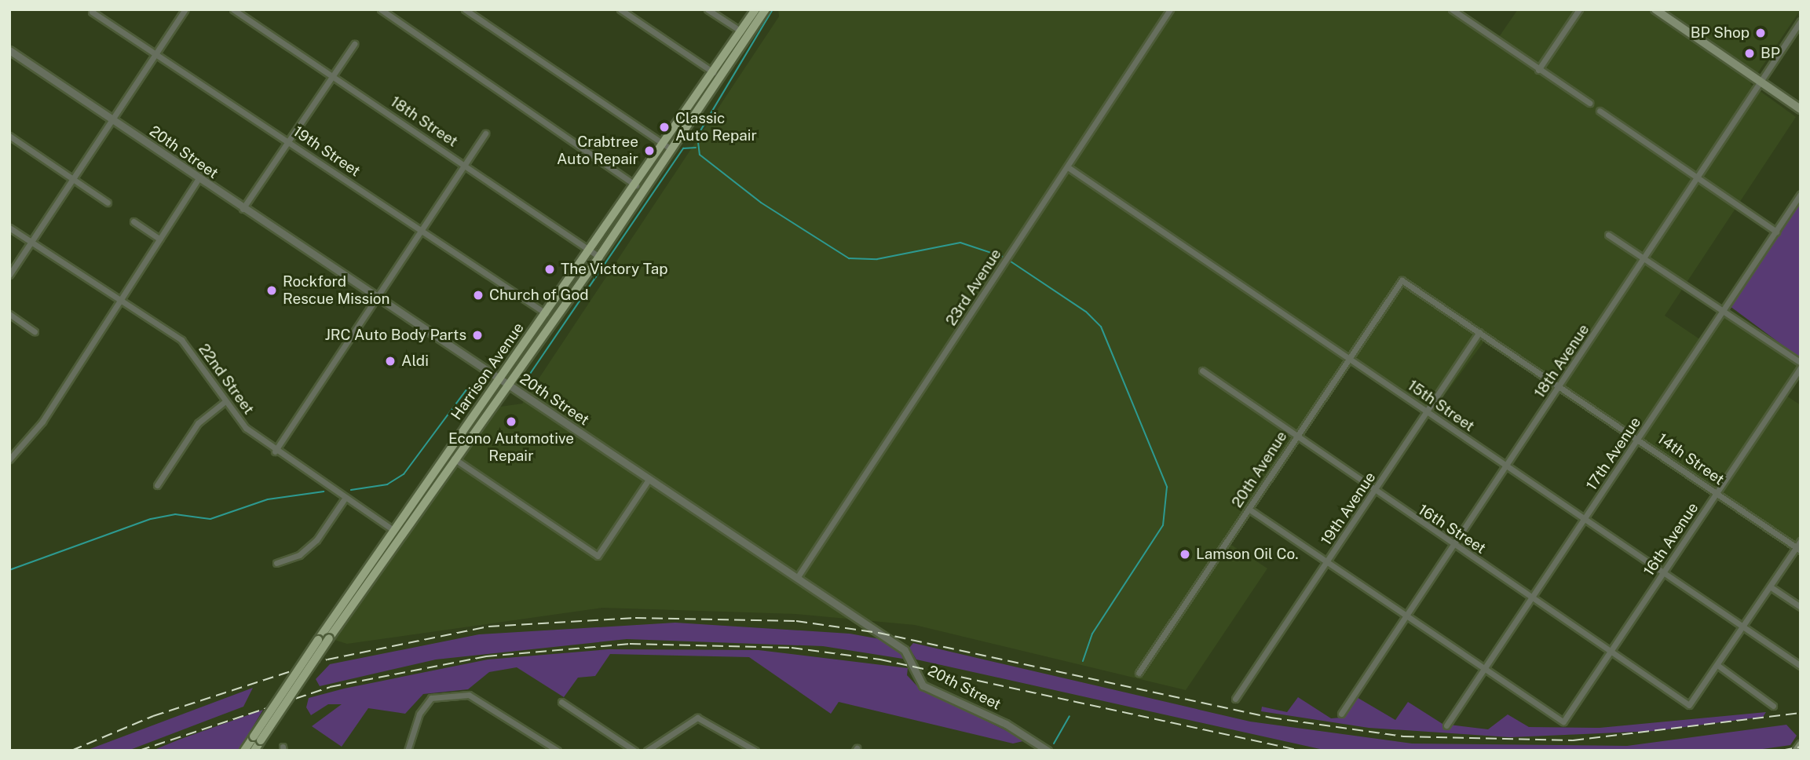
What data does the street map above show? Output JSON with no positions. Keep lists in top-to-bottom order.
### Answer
{
  "streets": {
    "main road": ["Harrison Avenue"],
    "street": [
      "18th Street",
      "19th Street",
      "20th Street",
      "23rd Avenue",
      "18th Avenue",
      "22nd Street",
      "15th Street",
      "17th Avenue",
      "14th Street",
      "20th Avenue",
      "19th Avenue",
      "16th Street",
      "16th Avenue"
    ]
  },
  "crossings": [
    ["18th Street", "Harrison Avenue"],
    ["19th Street", "Harrison Avenue"],
    ["20th Street", "23rd Avenue"],
    ["20th Street", "Harrison Avenue"],
    ["23rd Avenue", "15th Street"],
    ["18th Avenue", "15th Street"],
    ["18th Avenue", "14th Street"],
    ["18th Avenue", "16th Street"],
    ["Harrison Avenue", "22nd Street"],
    ["15th Street", "17th Avenue"],
    ["15th Street", "20th Avenue"],
    ["15th Street", "19th Avenue"],
    ["15th Street", "16th Avenue"],
    ["17th Avenue", "14th Street"],
    ["17th Avenue", "16th Street"],
    ["17th Avenue", "16th Avenue"],
    ["14th Street", "20th Avenue"],
    ["14th Street", "19th Avenue"],
    ["14th Street", "16th Avenue"],
    ["20th Avenue", "16th Street"],
    ["19th Avenue", "16th Street"],
    ["16th Street", "16th Avenue"]
  ],
  "places": [
    "BP Shop",
    "BP",
    "Classic Auto Repair",
    "Crabtree Auto Repair",
    "The Victory Tap",
    "Rockford Rescue Mission",
    "Church of God",
    "JRC Auto Body Parts",
    "Aldi",
    "Econo Automotive Repair",
    "Lamson Oil Co."
  ]
}
